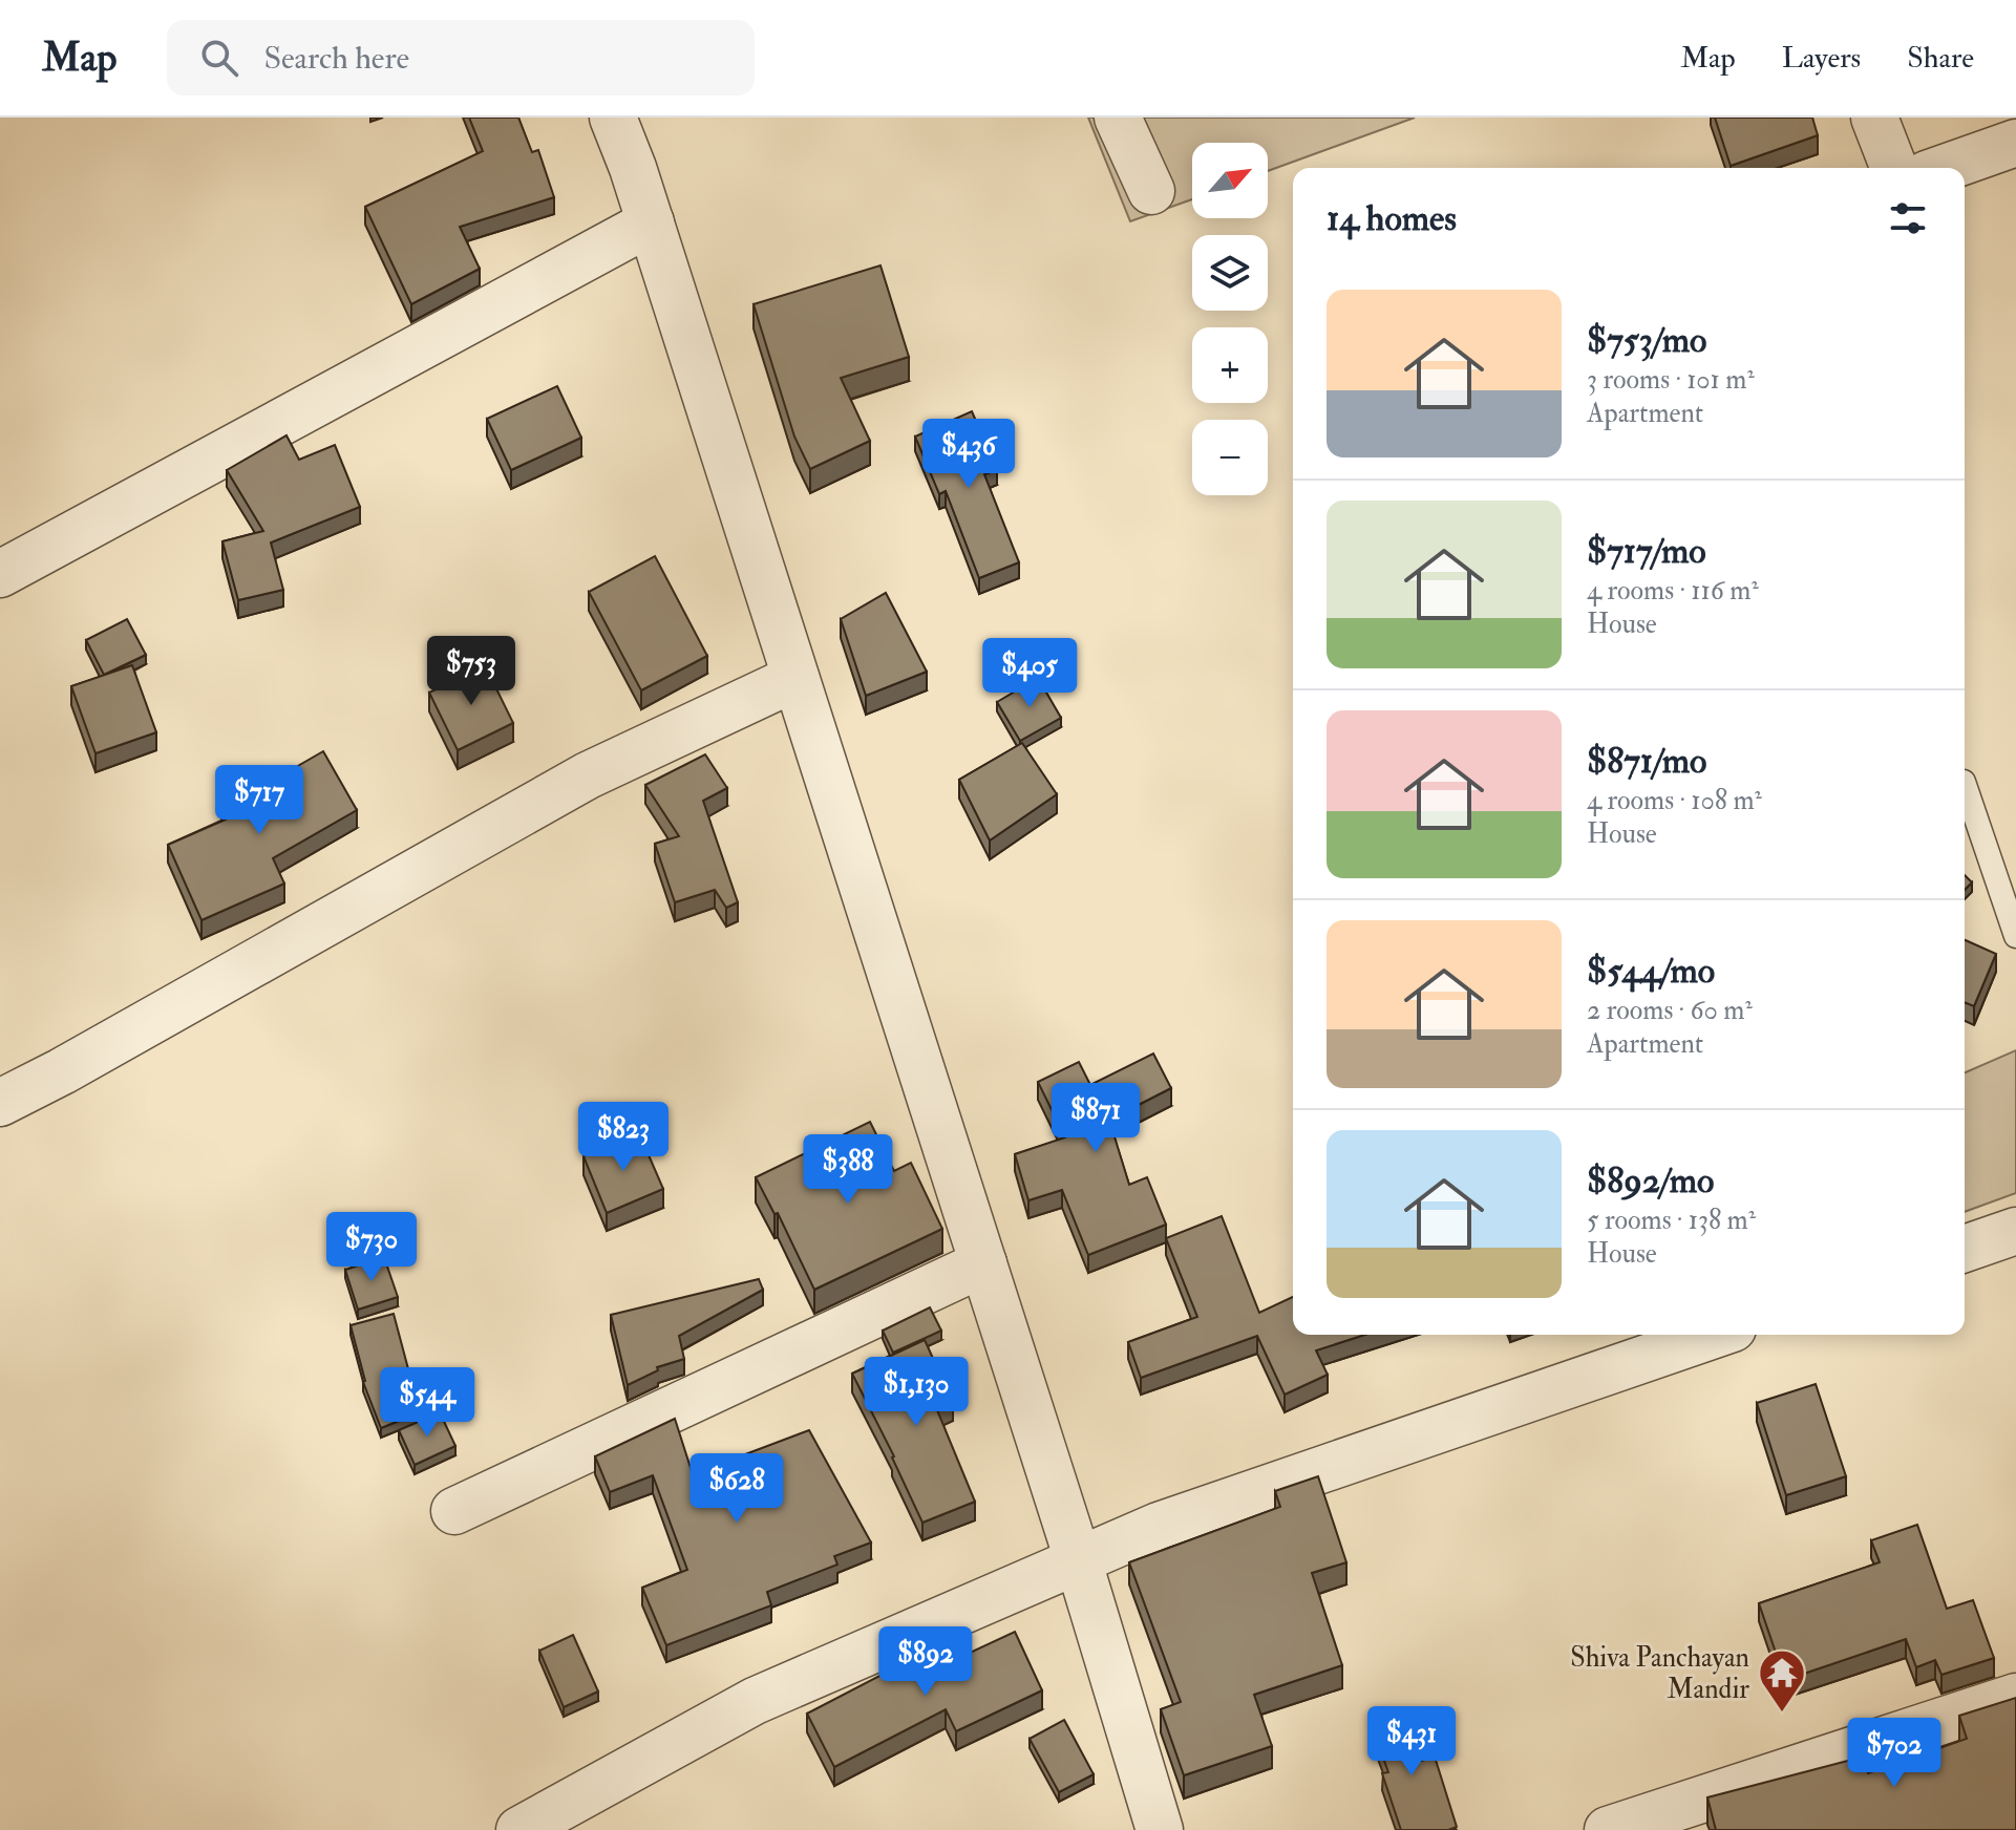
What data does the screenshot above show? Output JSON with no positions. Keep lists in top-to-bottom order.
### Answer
{
  "places": {
    "temple": ["Shiva Panchayan Mandir"]
  },
  "north": "top right",
  "page": {
    "header": "Map",
    "search": "Search here",
    "nav": ["Map", "Layers", "Share"],
    "map_buttons": ["+", "−"],
    "heading": "14 homes",
    "list": [
      {
        "name": "$753/mo",
        "note": "3 rooms · 101 m² · Apartment"
      },
      {
        "name": "$717/mo",
        "note": "4 rooms · 116 m² · House"
      },
      {
        "name": "$871/mo",
        "note": "4 rooms · 108 m² · House"
      },
      {
        "name": "$544/mo",
        "note": "2 rooms · 60 m² · Apartment"
      },
      {
        "name": "$892/mo",
        "note": "5 rooms · 138 m² · House"
      }
    ],
    "price": [
      "$436",
      "$753",
      "$405",
      "$717",
      "$871",
      "$823",
      "$388",
      "$730",
      "$1,130",
      "$544",
      "$628",
      "$892",
      "$431",
      "$702"
    ]
  }
}
